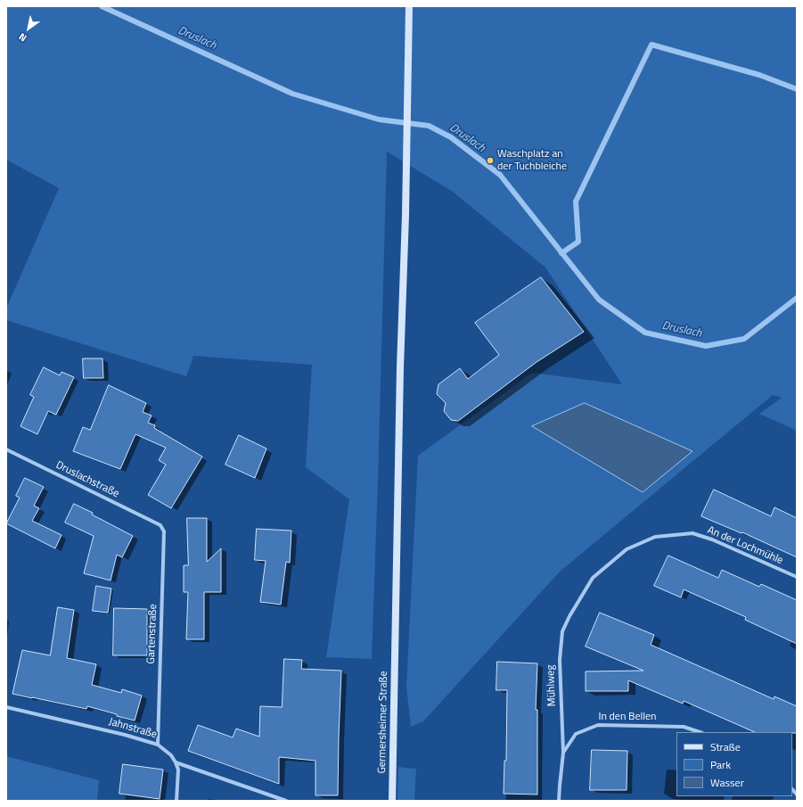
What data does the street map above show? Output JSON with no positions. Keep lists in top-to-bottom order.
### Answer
{
  "streets": {
    "main road": ["Germersheimer Straße"],
    "street": [
      "Druslachstraße",
      "An der Lochmühle",
      "Gartenstraße",
      "Mühlweg",
      "In den Bellen",
      "Jahnstraße"
    ]
  },
  "crossings": [
    ["Druslachstraße", "Gartenstraße"],
    ["An der Lochmühle", "Mühlweg"],
    ["Gartenstraße", "Jahnstraße"],
    ["Mühlweg", "In den Bellen"]
  ],
  "water": ["Druslach"],
  "places": ["Waschplatz an der Tuchbleiche"],
  "legend": ["Straße", "Park", "Wasser"],
  "north": "bottom left"
}
